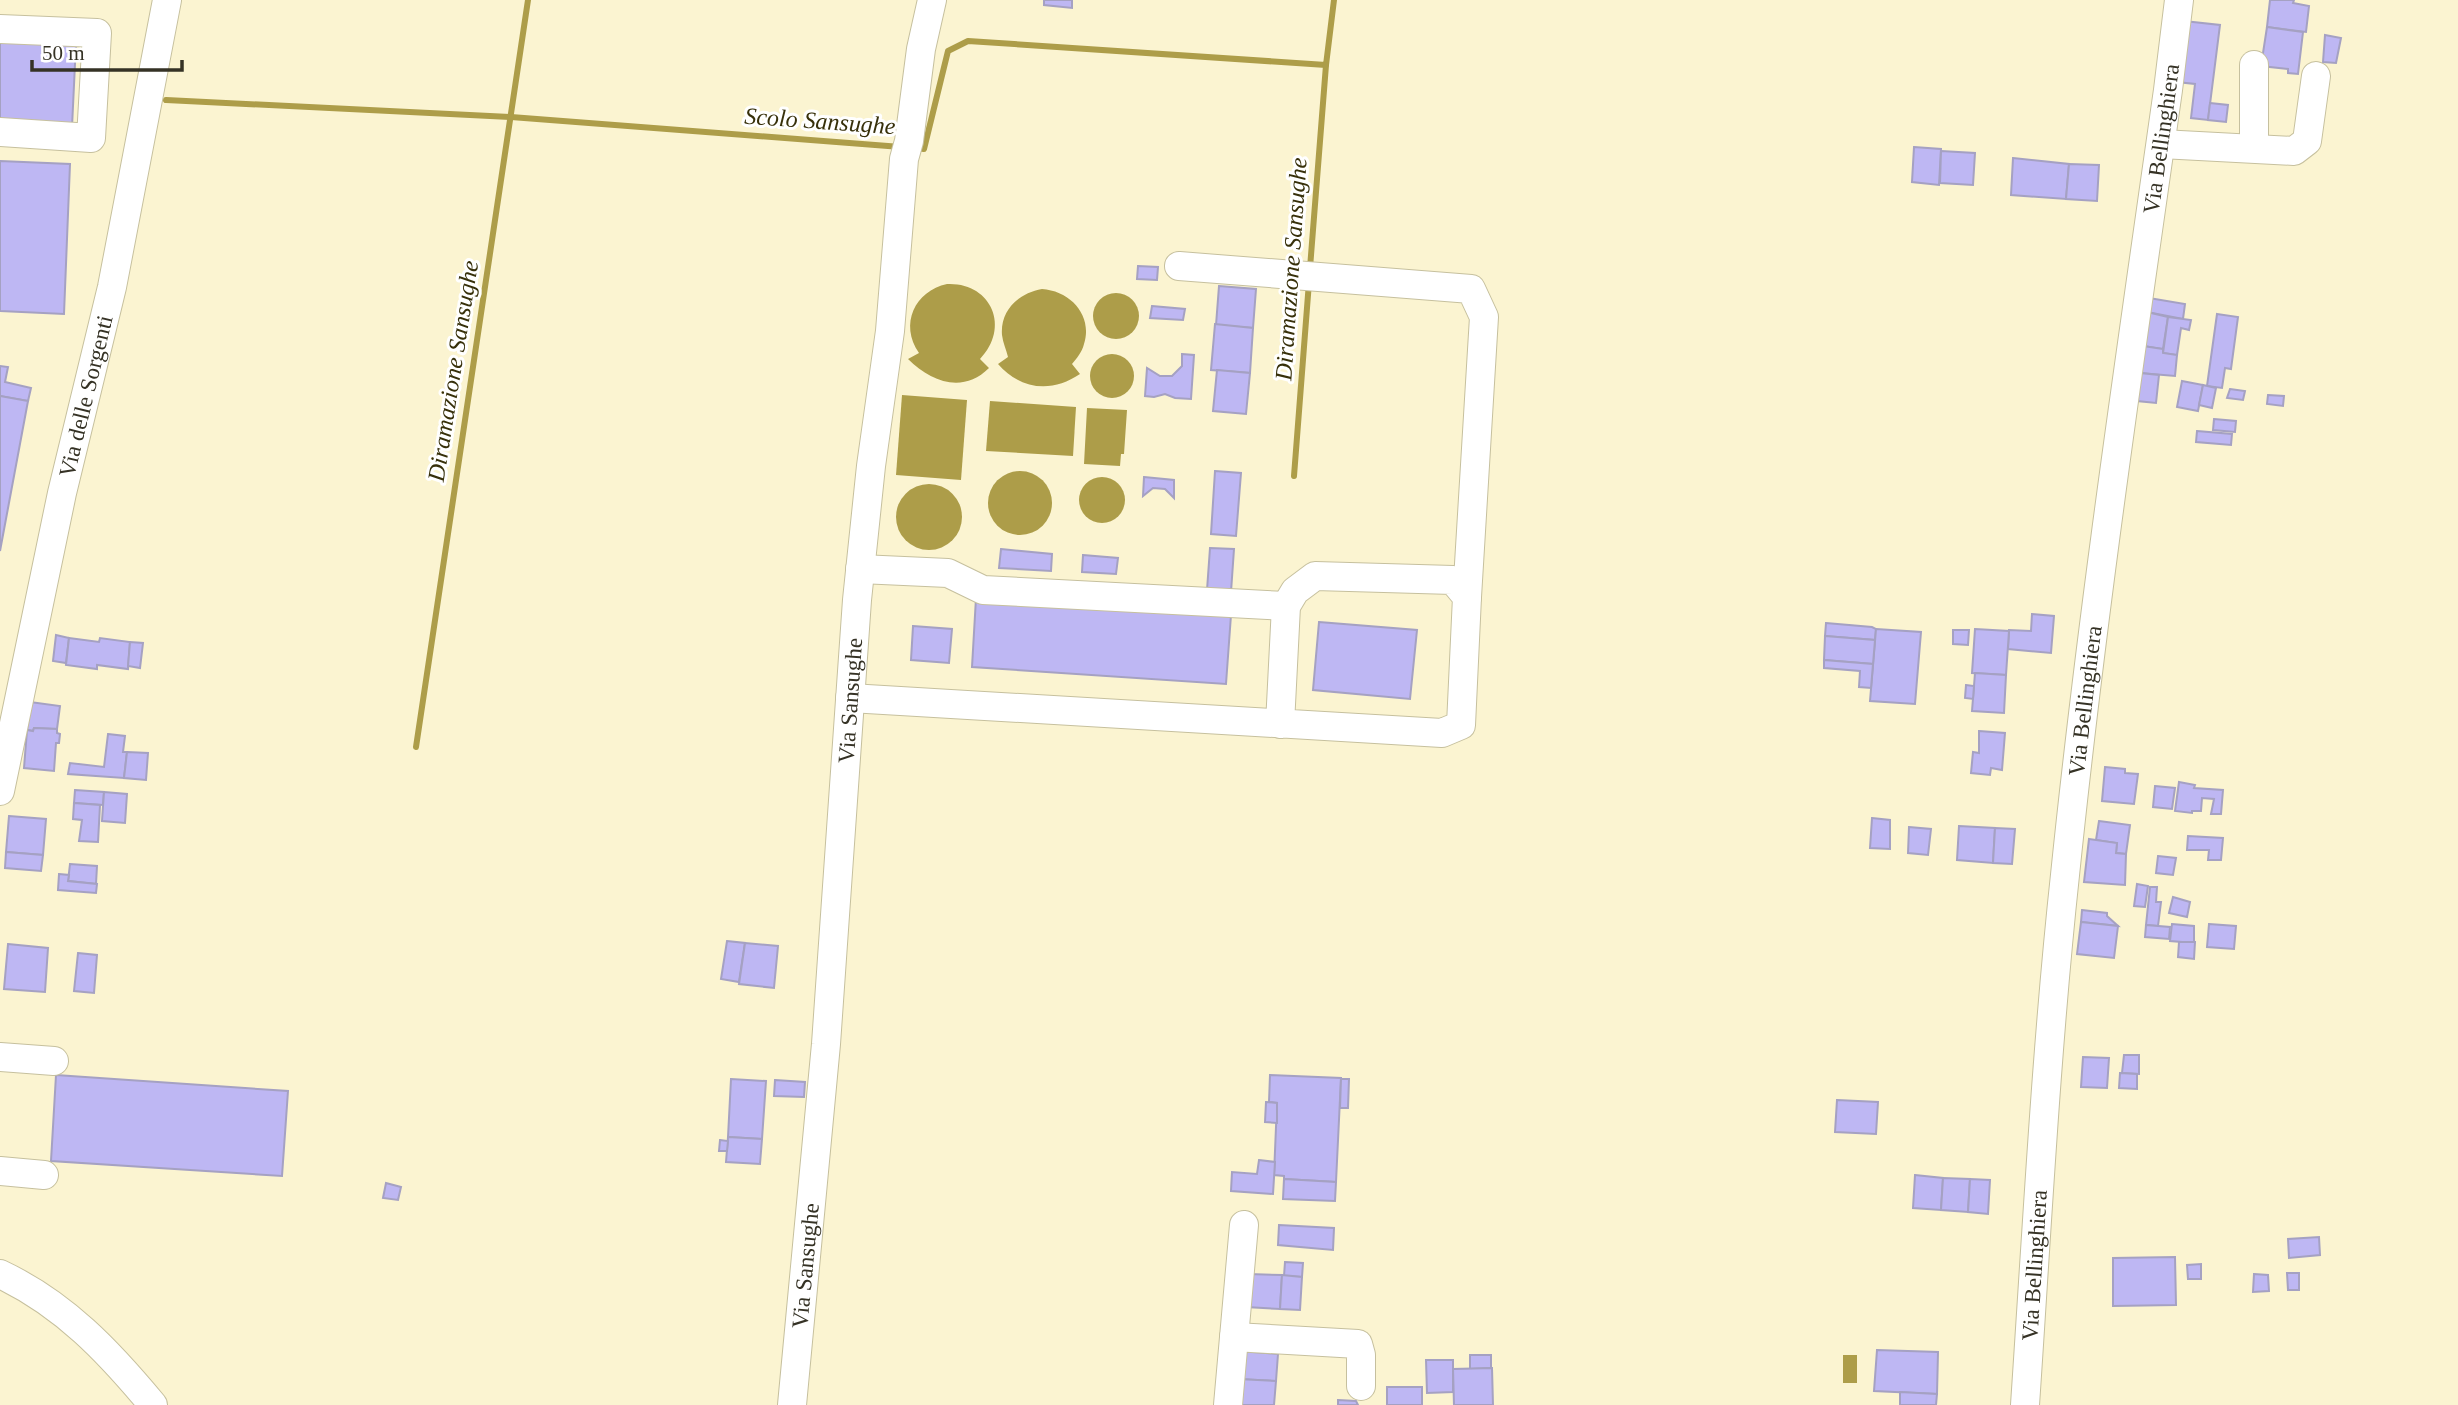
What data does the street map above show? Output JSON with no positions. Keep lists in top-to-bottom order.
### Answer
{
  "streets": {
    "street": ["Via Bellinghiera", "Via delle Sorgenti", "Via Sansughe"]
  },
  "water": ["Scolo Sansughe", "Diramazione Sansughe"],
  "scale_bar": "50 m"
}
